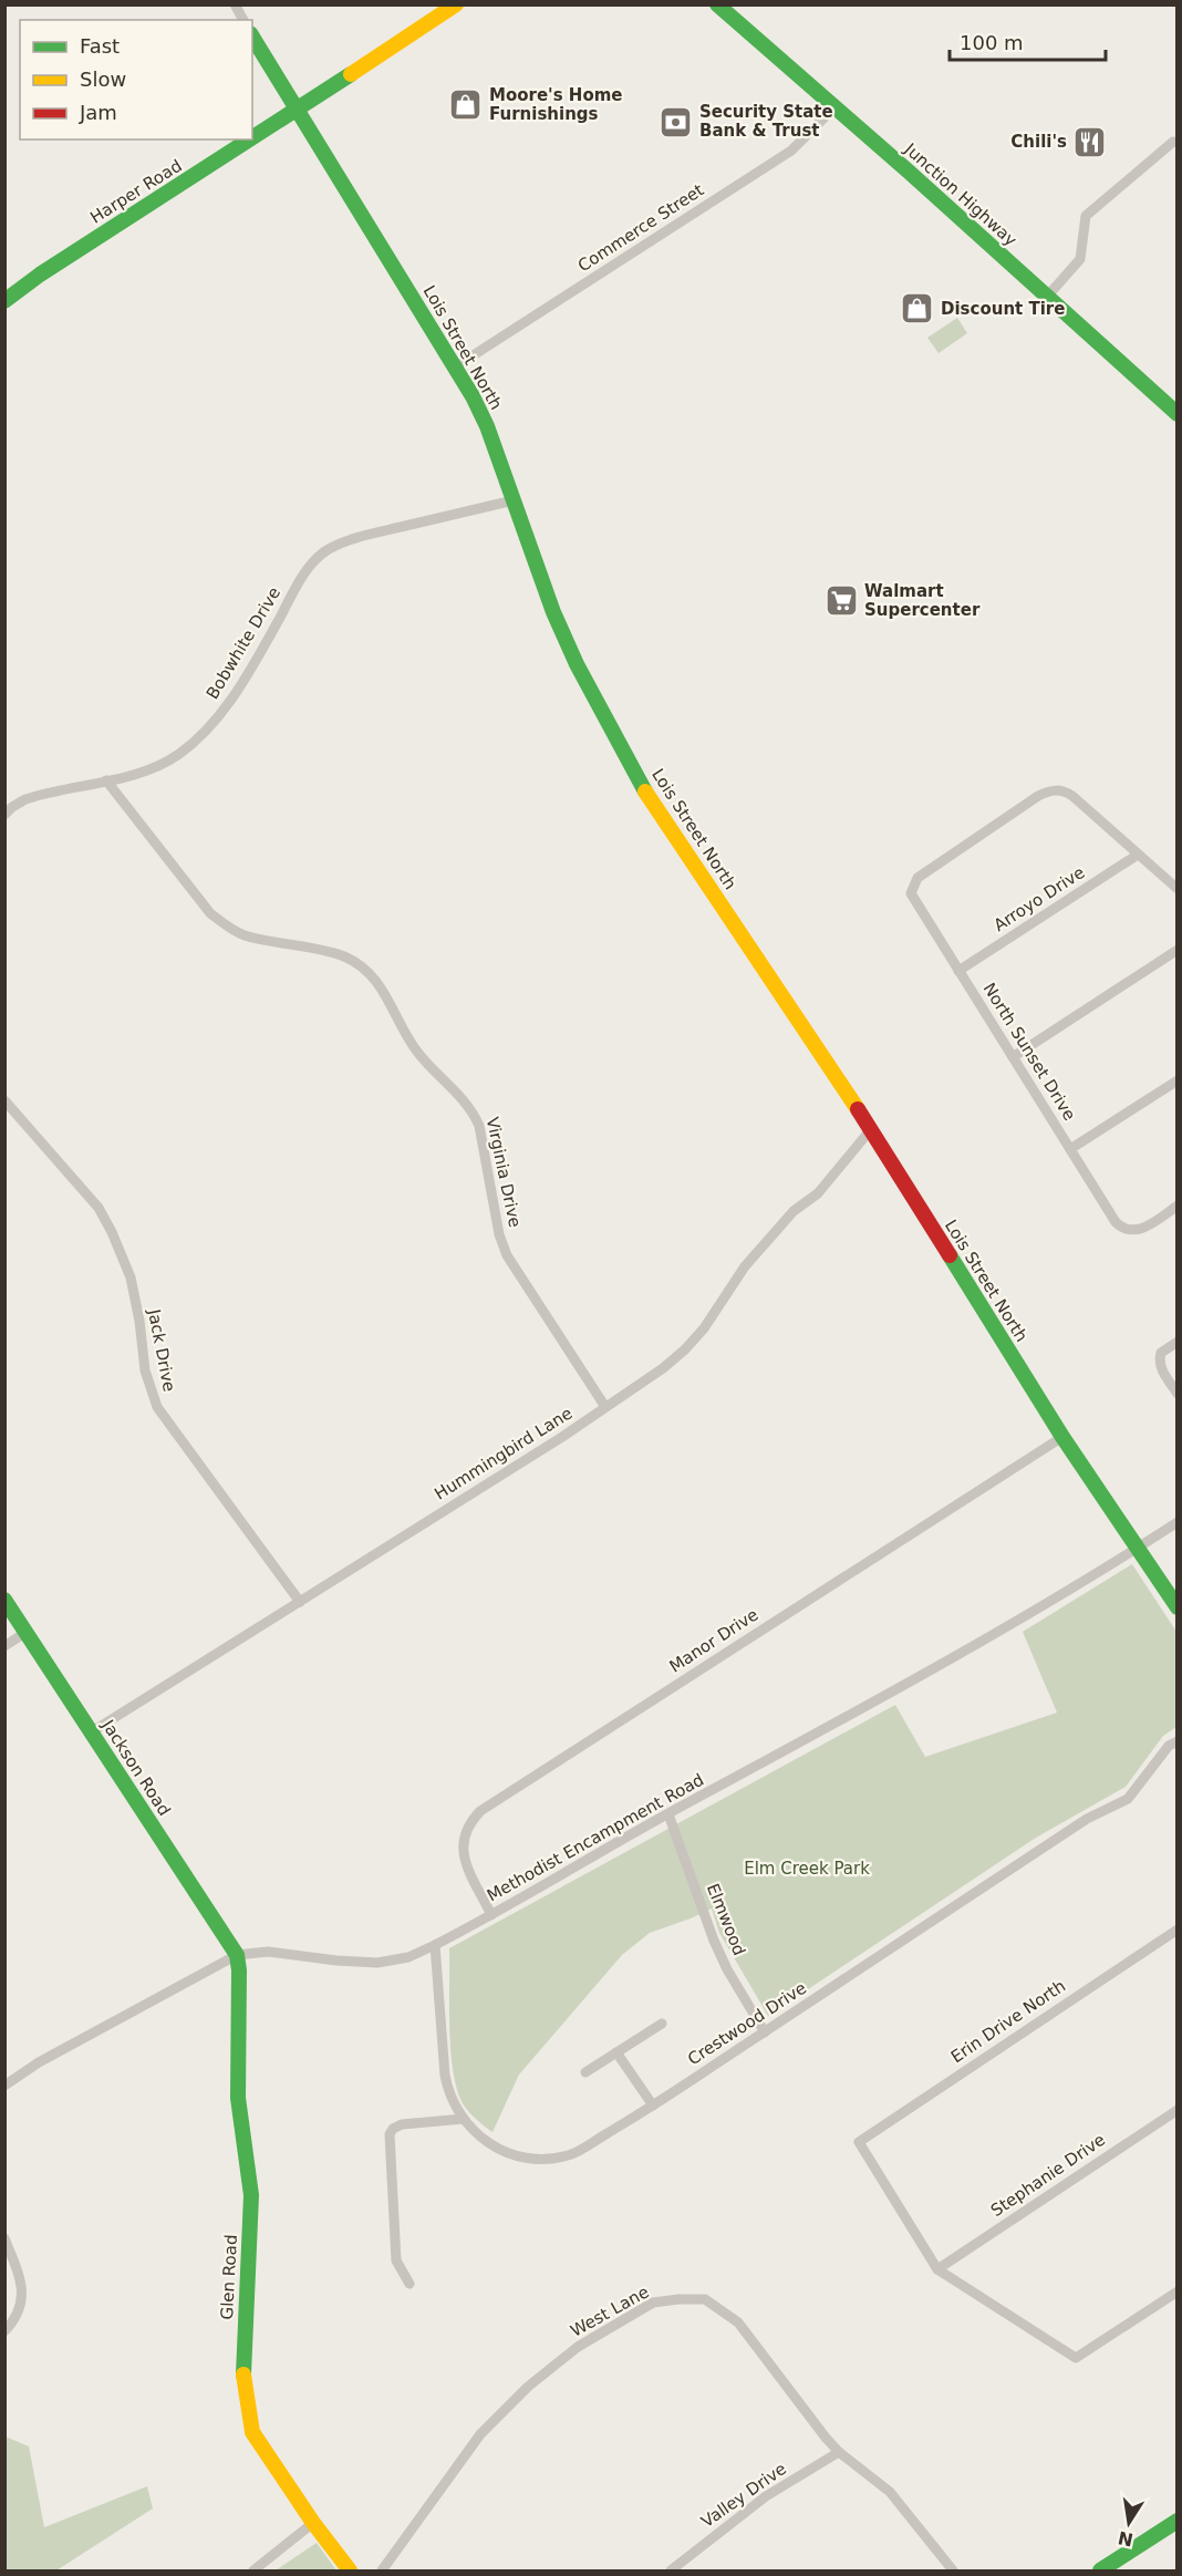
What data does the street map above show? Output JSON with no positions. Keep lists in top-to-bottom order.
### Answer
{
  "streets": {
    "street": [
      "Harper Road",
      "Junction Highway",
      "Commerce Street",
      "Lois Street North",
      "Bobwhite Drive",
      "Arroyo Drive",
      "North Sunset Drive",
      "Virginia Drive",
      "Jack Drive",
      "Hummingbird Lane",
      "Manor Drive",
      "Jackson Road",
      "Methodist Encampment Road",
      "Elmwood",
      "Erin Drive North",
      "Crestwood Drive",
      "Stephanie Drive",
      "Glen Road",
      "West Lane",
      "Valley Drive"
    ]
  },
  "crossings": [
    ["Harper Road", "Lois Street North"],
    ["Junction Highway", "Commerce Street"],
    ["Commerce Street", "Lois Street North"],
    ["Lois Street North", "Bobwhite Drive"],
    ["Lois Street North", "Hummingbird Lane"],
    ["Lois Street North", "Manor Drive"],
    ["Lois Street North", "Methodist Encampment Road"],
    ["Bobwhite Drive", "Virginia Drive"],
    ["Arroyo Drive", "North Sunset Drive"],
    ["Virginia Drive", "Hummingbird Lane"],
    ["Jack Drive", "Hummingbird Lane"],
    ["Hummingbird Lane", "Jackson Road"],
    ["Manor Drive", "Methodist Encampment Road"],
    ["Jackson Road", "Methodist Encampment Road"],
    ["Jackson Road", "Glen Road"],
    ["Methodist Encampment Road", "Elmwood"],
    ["Methodist Encampment Road", "Crestwood Drive"],
    ["Methodist Encampment Road", "Glen Road"],
    ["Elmwood", "Crestwood Drive"],
    ["Erin Drive North", "Stephanie Drive"],
    ["West Lane", "Valley Drive"]
  ],
  "parks": ["Elm Creek Park"],
  "places": {
    "shop": ["Moore's Home Furnishings", "Discount Tire"],
    "bank": ["Security State Bank & Trust"],
    "restaurant": ["Chili's"],
    "supermarket": ["Walmart Supercenter"]
  },
  "legend": ["Fast", "Slow", "Jam"],
  "scale_bar": "100 m",
  "north": "bottom"
}
